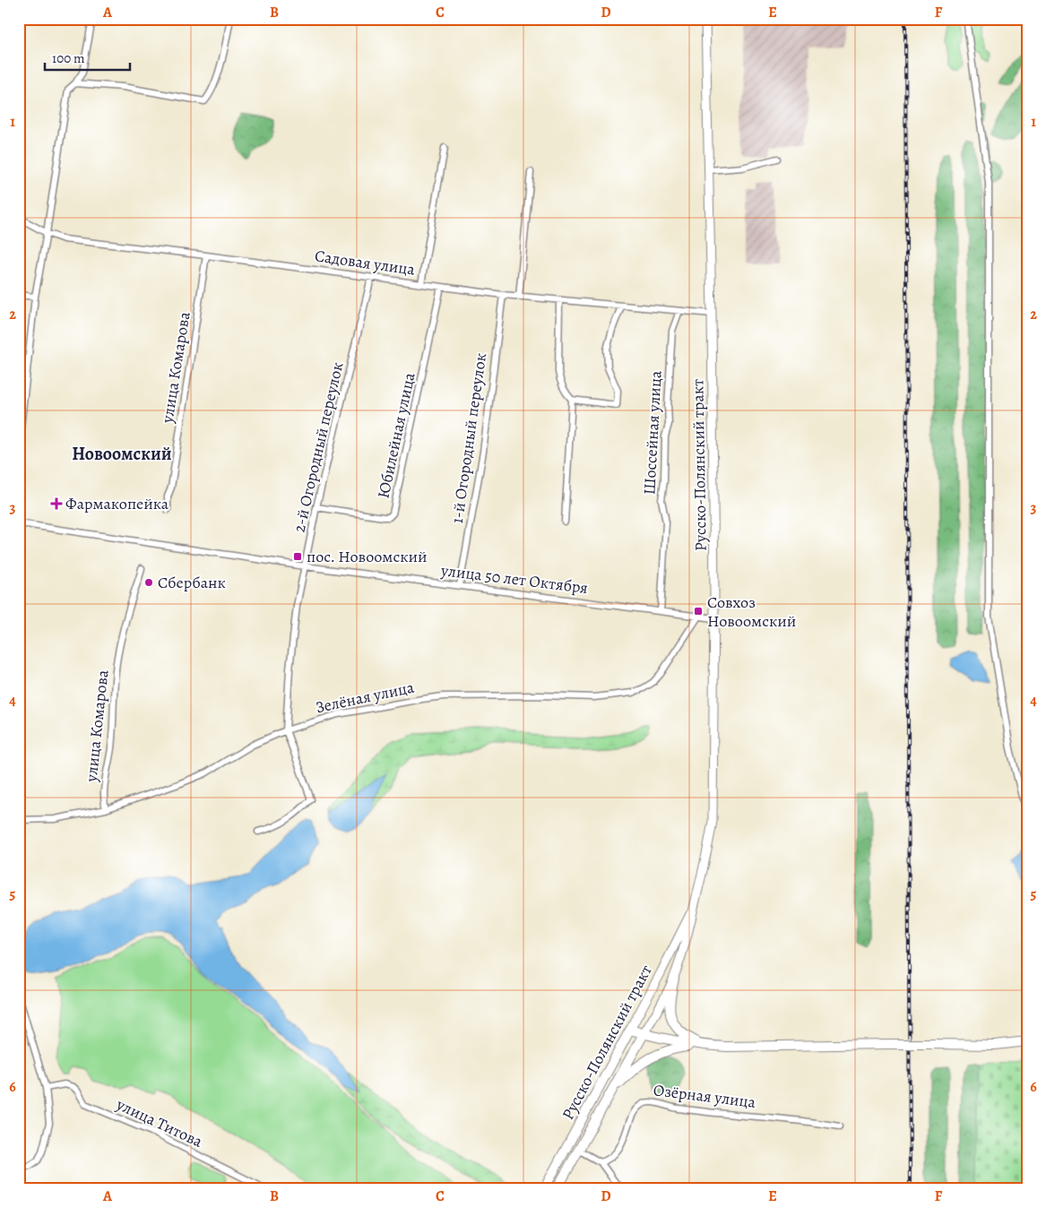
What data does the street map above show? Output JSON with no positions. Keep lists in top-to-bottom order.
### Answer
{
  "streets": {
    "main road": ["Русско-Полянский тракт"],
    "street": [
      "Садовая улица",
      "улица Комарова",
      "Шоссейная улица",
      "Юбилейная улица",
      "1-й Огородный переулок",
      "2-й Огородный переулок",
      "улица 50 лет Октября",
      "Зелёная улица",
      "Озёрная улица",
      "улица Титова"
    ]
  },
  "crossings": [
    ["Садовая улица", "улица Комарова"],
    ["Садовая улица", "Шоссейная улица"],
    ["Садовая улица", "Юбилейная улица"],
    ["Садовая улица", "1-й Огородный переулок"],
    ["Садовая улица", "2-й Огородный переулок"],
    ["Садовая улица", "Русско-Полянский тракт"],
    ["улица Комарова", "Зелёная улица"],
    ["Шоссейная улица", "улица 50 лет Октября"],
    ["Юбилейная улица", "2-й Огородный переулок"],
    ["1-й Огородный переулок", "улица 50 лет Октября"],
    ["2-й Огородный переулок", "улица 50 лет Октября"],
    ["2-й Огородный переулок", "Зелёная улица"],
    ["Русско-Полянский тракт", "улица 50 лет Октября"],
    ["улица 50 лет Октября", "Зелёная улица"]
  ],
  "districts": ["Новоомский"],
  "places": {
    "health": ["Фармакопейка"],
    "transit": ["пос. Новоомский", "Совхоз Новоомский"],
    "other": ["Сбербанк"]
  },
  "scale_bar": "100 m",
  "grid": {
    "columns": [
      "A",
      "B",
      "C",
      "D",
      "E",
      "F"
    ],
    "rows": [
      "1",
      "2",
      "3",
      "4",
      "5",
      "6"
    ]
  }
}
